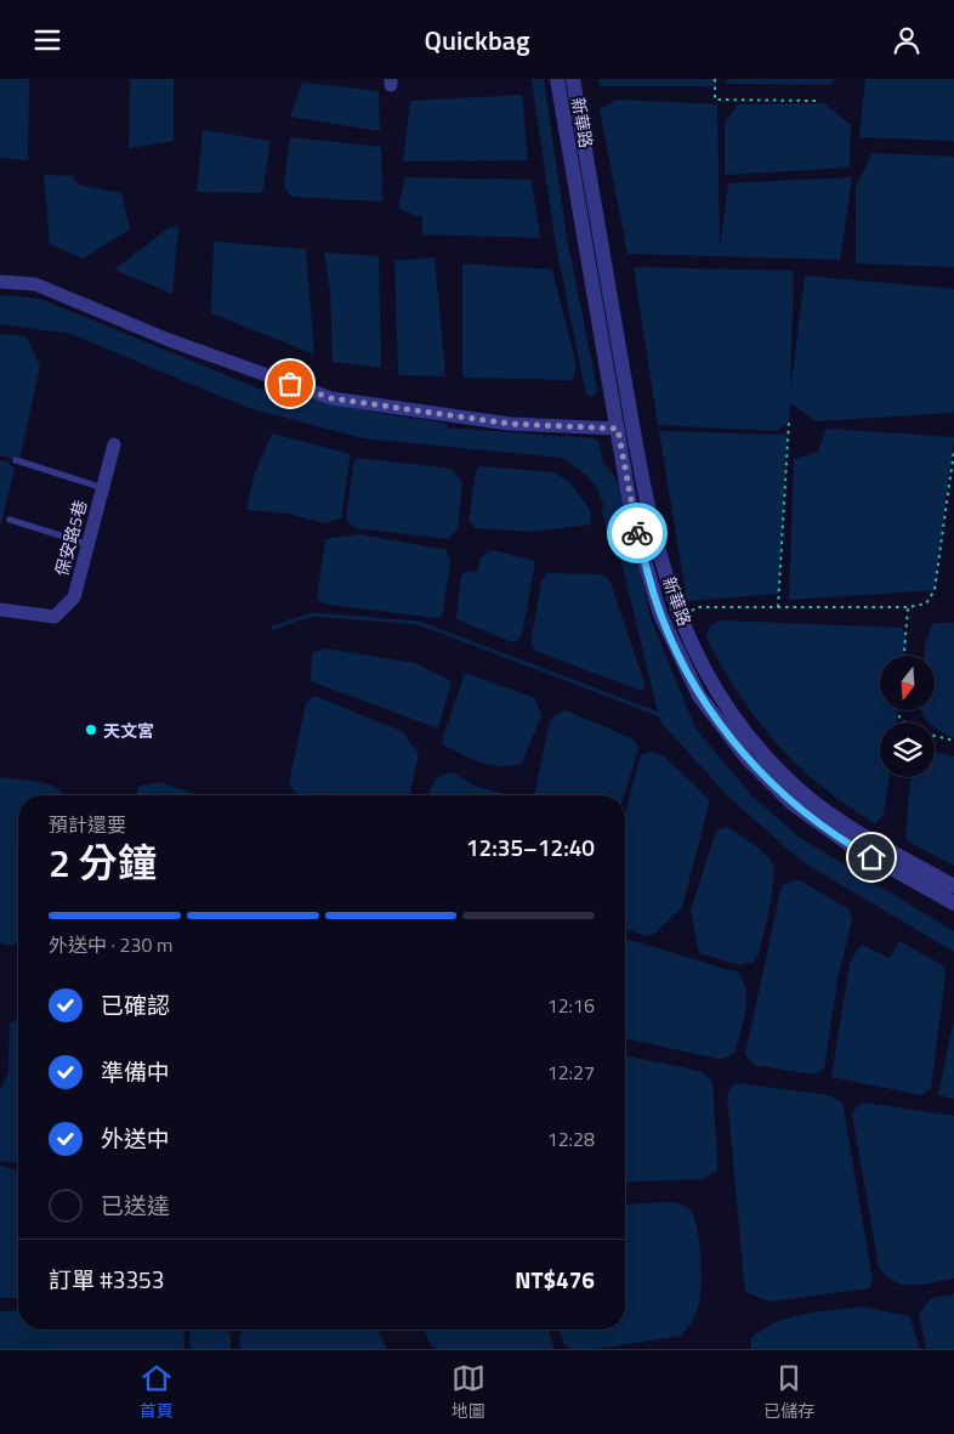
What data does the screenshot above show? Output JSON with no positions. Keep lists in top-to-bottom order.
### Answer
{
  "streets": {
    "street": ["新華路", "保安路5巷"]
  },
  "places": ["天文宮"],
  "north": "bottom",
  "page": {
    "header": "Quickbag",
    "heading": ["2 分鐘", "預計還要", "12:35–12:40"],
    "panel": ["訂單 #3353", "NT$476"],
    "bar": "外送中 · 230 m",
    "list": [
      ["已確認", "12:16"],
      ["準備中", "12:27"],
      ["外送中", "12:28"],
      "已送達"
    ],
    "tabs": ["首頁", "地圖", "已儲存"]
  }
}
